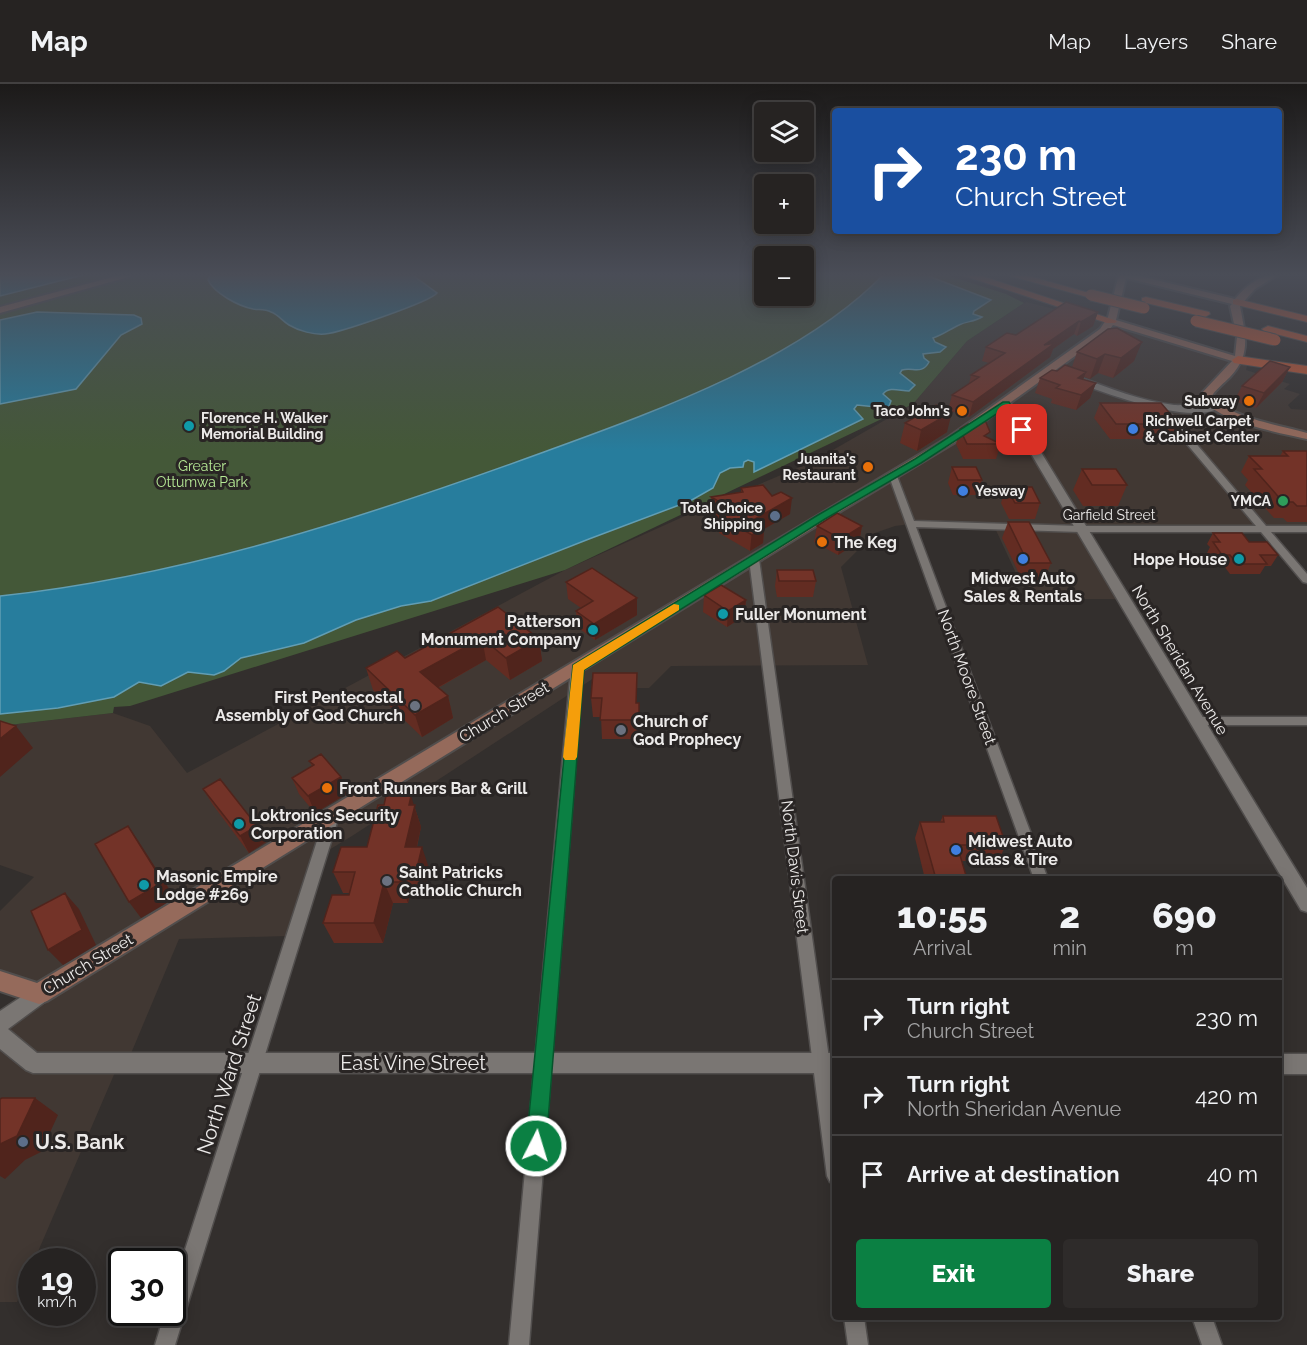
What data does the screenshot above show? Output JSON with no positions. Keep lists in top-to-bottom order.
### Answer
{
  "streets": {
    "main road": ["Church Street"],
    "street": [
      "Garfield Street",
      "North Sheridan Avenue",
      "North Moore Street",
      "North Davis Street",
      "East Vine Street",
      "North Ward Street"
    ]
  },
  "crossings": [
    ["Garfield Street", "North Sheridan Avenue"],
    ["Garfield Street", "North Moore Street"],
    ["North Sheridan Avenue", "Church Street"],
    ["North Moore Street", "Church Street"],
    ["Church Street", "North Davis Street"],
    ["Church Street", "North Ward Street"],
    ["North Davis Street", "East Vine Street"],
    ["East Vine Street", "North Ward Street"]
  ],
  "parks": ["Greater Ottumwa Park"],
  "places": [
    "Subway",
    "Taco John's",
    "Florence H. Walker Memorial Building",
    "Richwell Carpet & Cabinet Center",
    "Juanita's Restaurant",
    "Yesway",
    "YMCA",
    "Total Choice Shipping",
    "The Keg",
    "Midwest Auto Sales & Rentals",
    "Hope House",
    "Fuller Monument",
    "Patterson Monument Company",
    "First Pentecostal Assembly of God Church",
    "Church of God Prophecy",
    "Front Runners Bar & Grill",
    "Loktronics Security Corporation",
    "Midwest Auto Glass & Tire",
    "Saint Patricks Catholic Church",
    "Masonic Empire Lodge #269",
    "U.S. Bank"
  ],
  "page": {
    "header": "Map",
    "nav": ["Map", "Layers", "Share"],
    "map_buttons": ["+", "−"],
    "turn": ["230 m", "Church Street"],
    "eta": [
      "10:55",
      "Arrival",
      "2",
      "min",
      "690",
      "m"
    ],
    "list": [
      {
        "name": "Turn right",
        "note": "Church Street",
        "value": "230 m"
      },
      {
        "name": "Turn right",
        "note": "North Sheridan Avenue",
        "value": "420 m"
      },
      {
        "name": "Arrive at destination",
        "value": "40 m"
      }
    ],
    "buttons": ["Exit", "Share"],
    "speed": "19 km/h",
    "limit": "30"
  }
}
